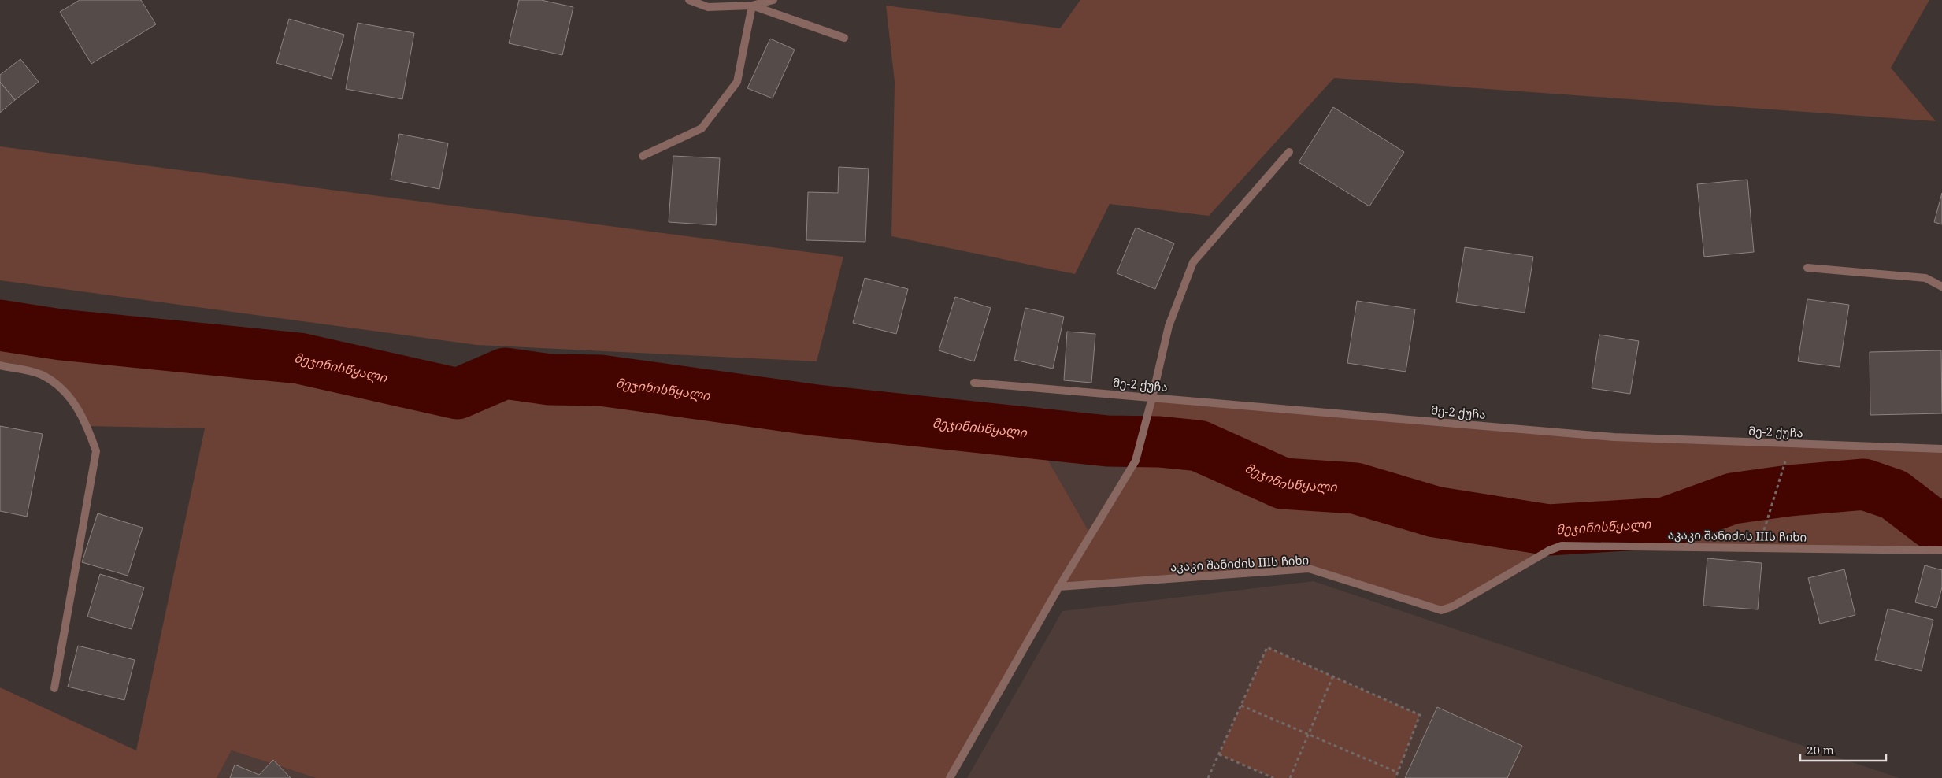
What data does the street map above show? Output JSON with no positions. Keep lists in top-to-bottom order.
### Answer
{
  "streets": {
    "street": ["მე-2 ქუჩა", "აკაკი შანიძის IIIს ჩიხი"]
  },
  "water": ["მეჯინისწყალი"],
  "scale_bar": "20 m"
}
